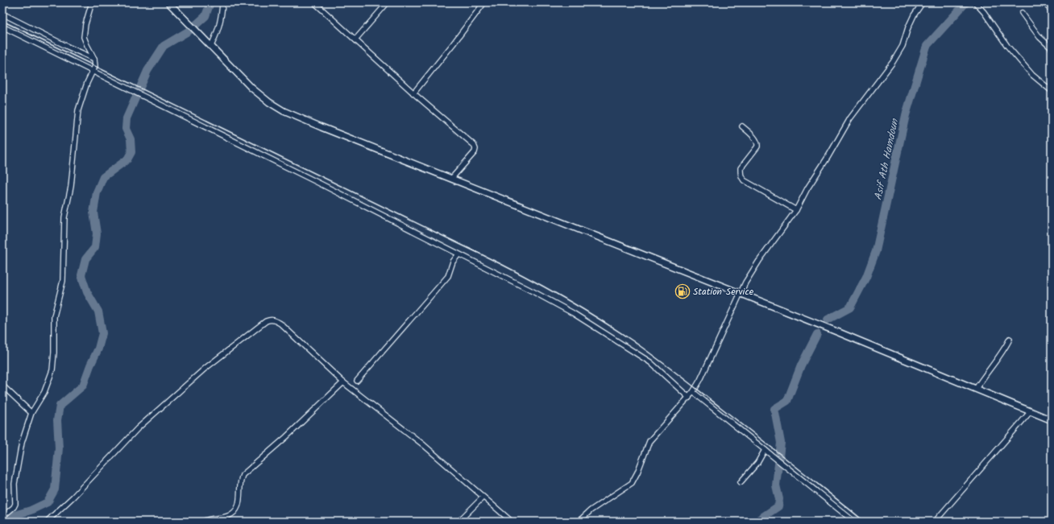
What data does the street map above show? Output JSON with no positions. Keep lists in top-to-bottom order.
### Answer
{
  "water": ["Asif Ath Hamdoun"],
  "places": {
    "fuel station": ["Station Service"]
  }
}
